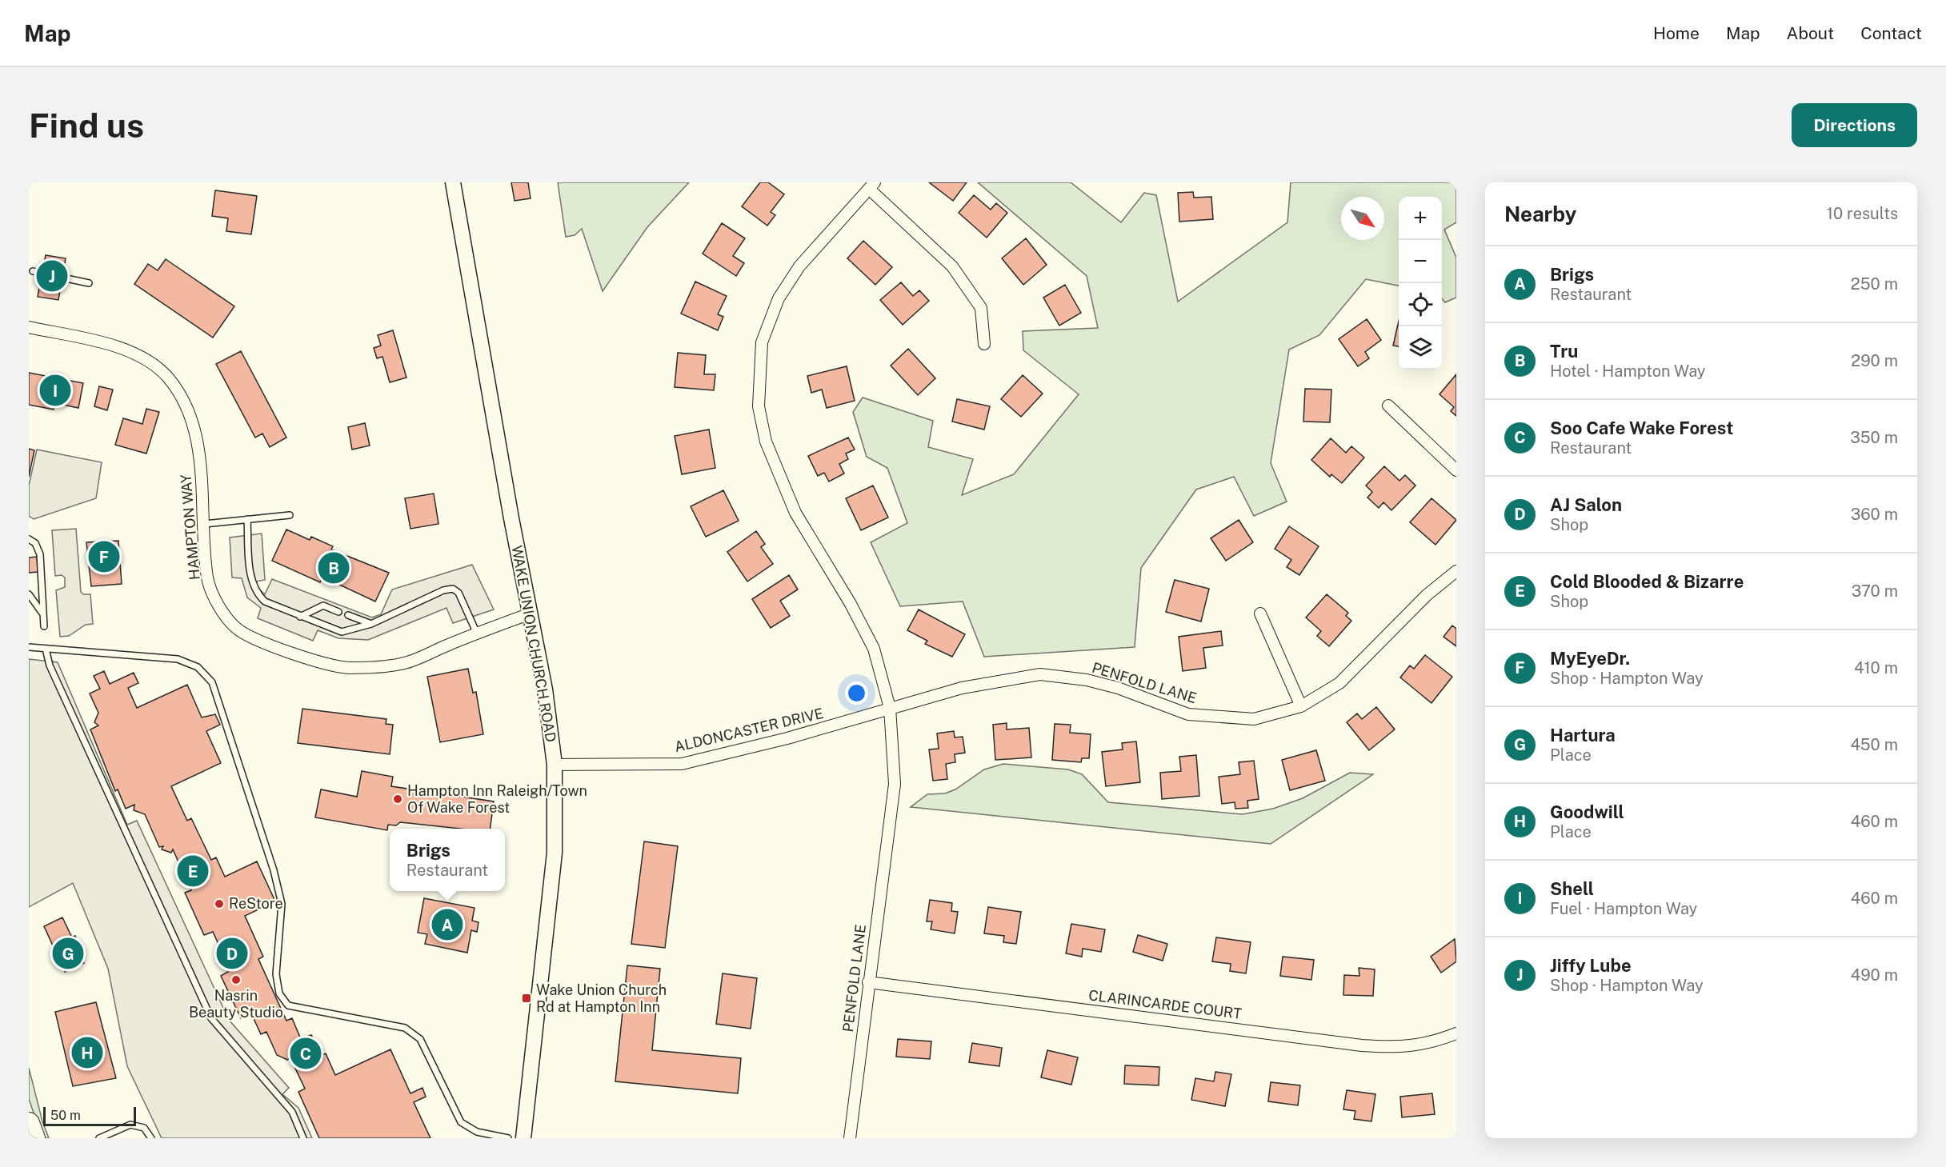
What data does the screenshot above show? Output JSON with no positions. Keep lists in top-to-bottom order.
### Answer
{
  "streets": {
    "street": [
      "HAMPTON WAY",
      "WAKE UNION CHURCH ROAD",
      "PENFOLD LANE",
      "ALDONCASTER DRIVE",
      "CLARINCARDE COURT"
    ]
  },
  "crossings": [
    ["HAMPTON WAY", "WAKE UNION CHURCH ROAD"],
    ["WAKE UNION CHURCH ROAD", "ALDONCASTER DRIVE"],
    ["PENFOLD LANE", "ALDONCASTER DRIVE"],
    ["PENFOLD LANE", "CLARINCARDE COURT"]
  ],
  "places": {
    "other": ["Hampton Inn Raleigh/Town Of Wake Forest", "ReStore", "Nasrin Beauty Studio"],
    "transit": ["Wake Union Church Rd at Hampton Inn"]
  },
  "scale_bar": "50 m",
  "north": "bottom right",
  "page": {
    "header": "Map",
    "nav": [
      "Home",
      "Map",
      "About",
      "Contact"
    ],
    "buttons": "Directions",
    "title": "Find us",
    "heading": ["Nearby", "10 results"],
    "map_buttons": ["+", "−"],
    "list": [
      {
        "mark": "A",
        "name": "Brigs",
        "note": "Restaurant",
        "value": "250 m"
      },
      {
        "mark": "B",
        "name": "Tru",
        "note": "Hotel · Hampton Way",
        "value": "290 m"
      },
      {
        "mark": "C",
        "name": "Soo Cafe Wake Forest",
        "note": "Restaurant",
        "value": "350 m"
      },
      {
        "mark": "D",
        "name": "AJ Salon",
        "note": "Shop",
        "value": "360 m"
      },
      {
        "mark": "E",
        "name": "Cold Blooded & Bizarre",
        "note": "Shop",
        "value": "370 m"
      },
      {
        "mark": "F",
        "name": "MyEyeDr.",
        "note": "Shop · Hampton Way",
        "value": "410 m"
      },
      {
        "mark": "G",
        "name": "Hartura",
        "note": "Place",
        "value": "450 m"
      },
      {
        "mark": "H",
        "name": "Goodwill",
        "note": "Place",
        "value": "460 m"
      },
      {
        "mark": "I",
        "name": "Shell",
        "note": "Fuel · Hampton Way",
        "value": "460 m"
      },
      {
        "mark": "J",
        "name": "Jiffy Lube",
        "note": "Shop · Hampton Way",
        "value": "490 m"
      }
    ],
    "pins": [
      "J",
      "I",
      "F",
      "B",
      "E",
      "A",
      "D",
      "G",
      "H",
      "C"
    ],
    "popup": ["Brigs", "Restaurant"],
    "scale": "50 m"
  }
}
